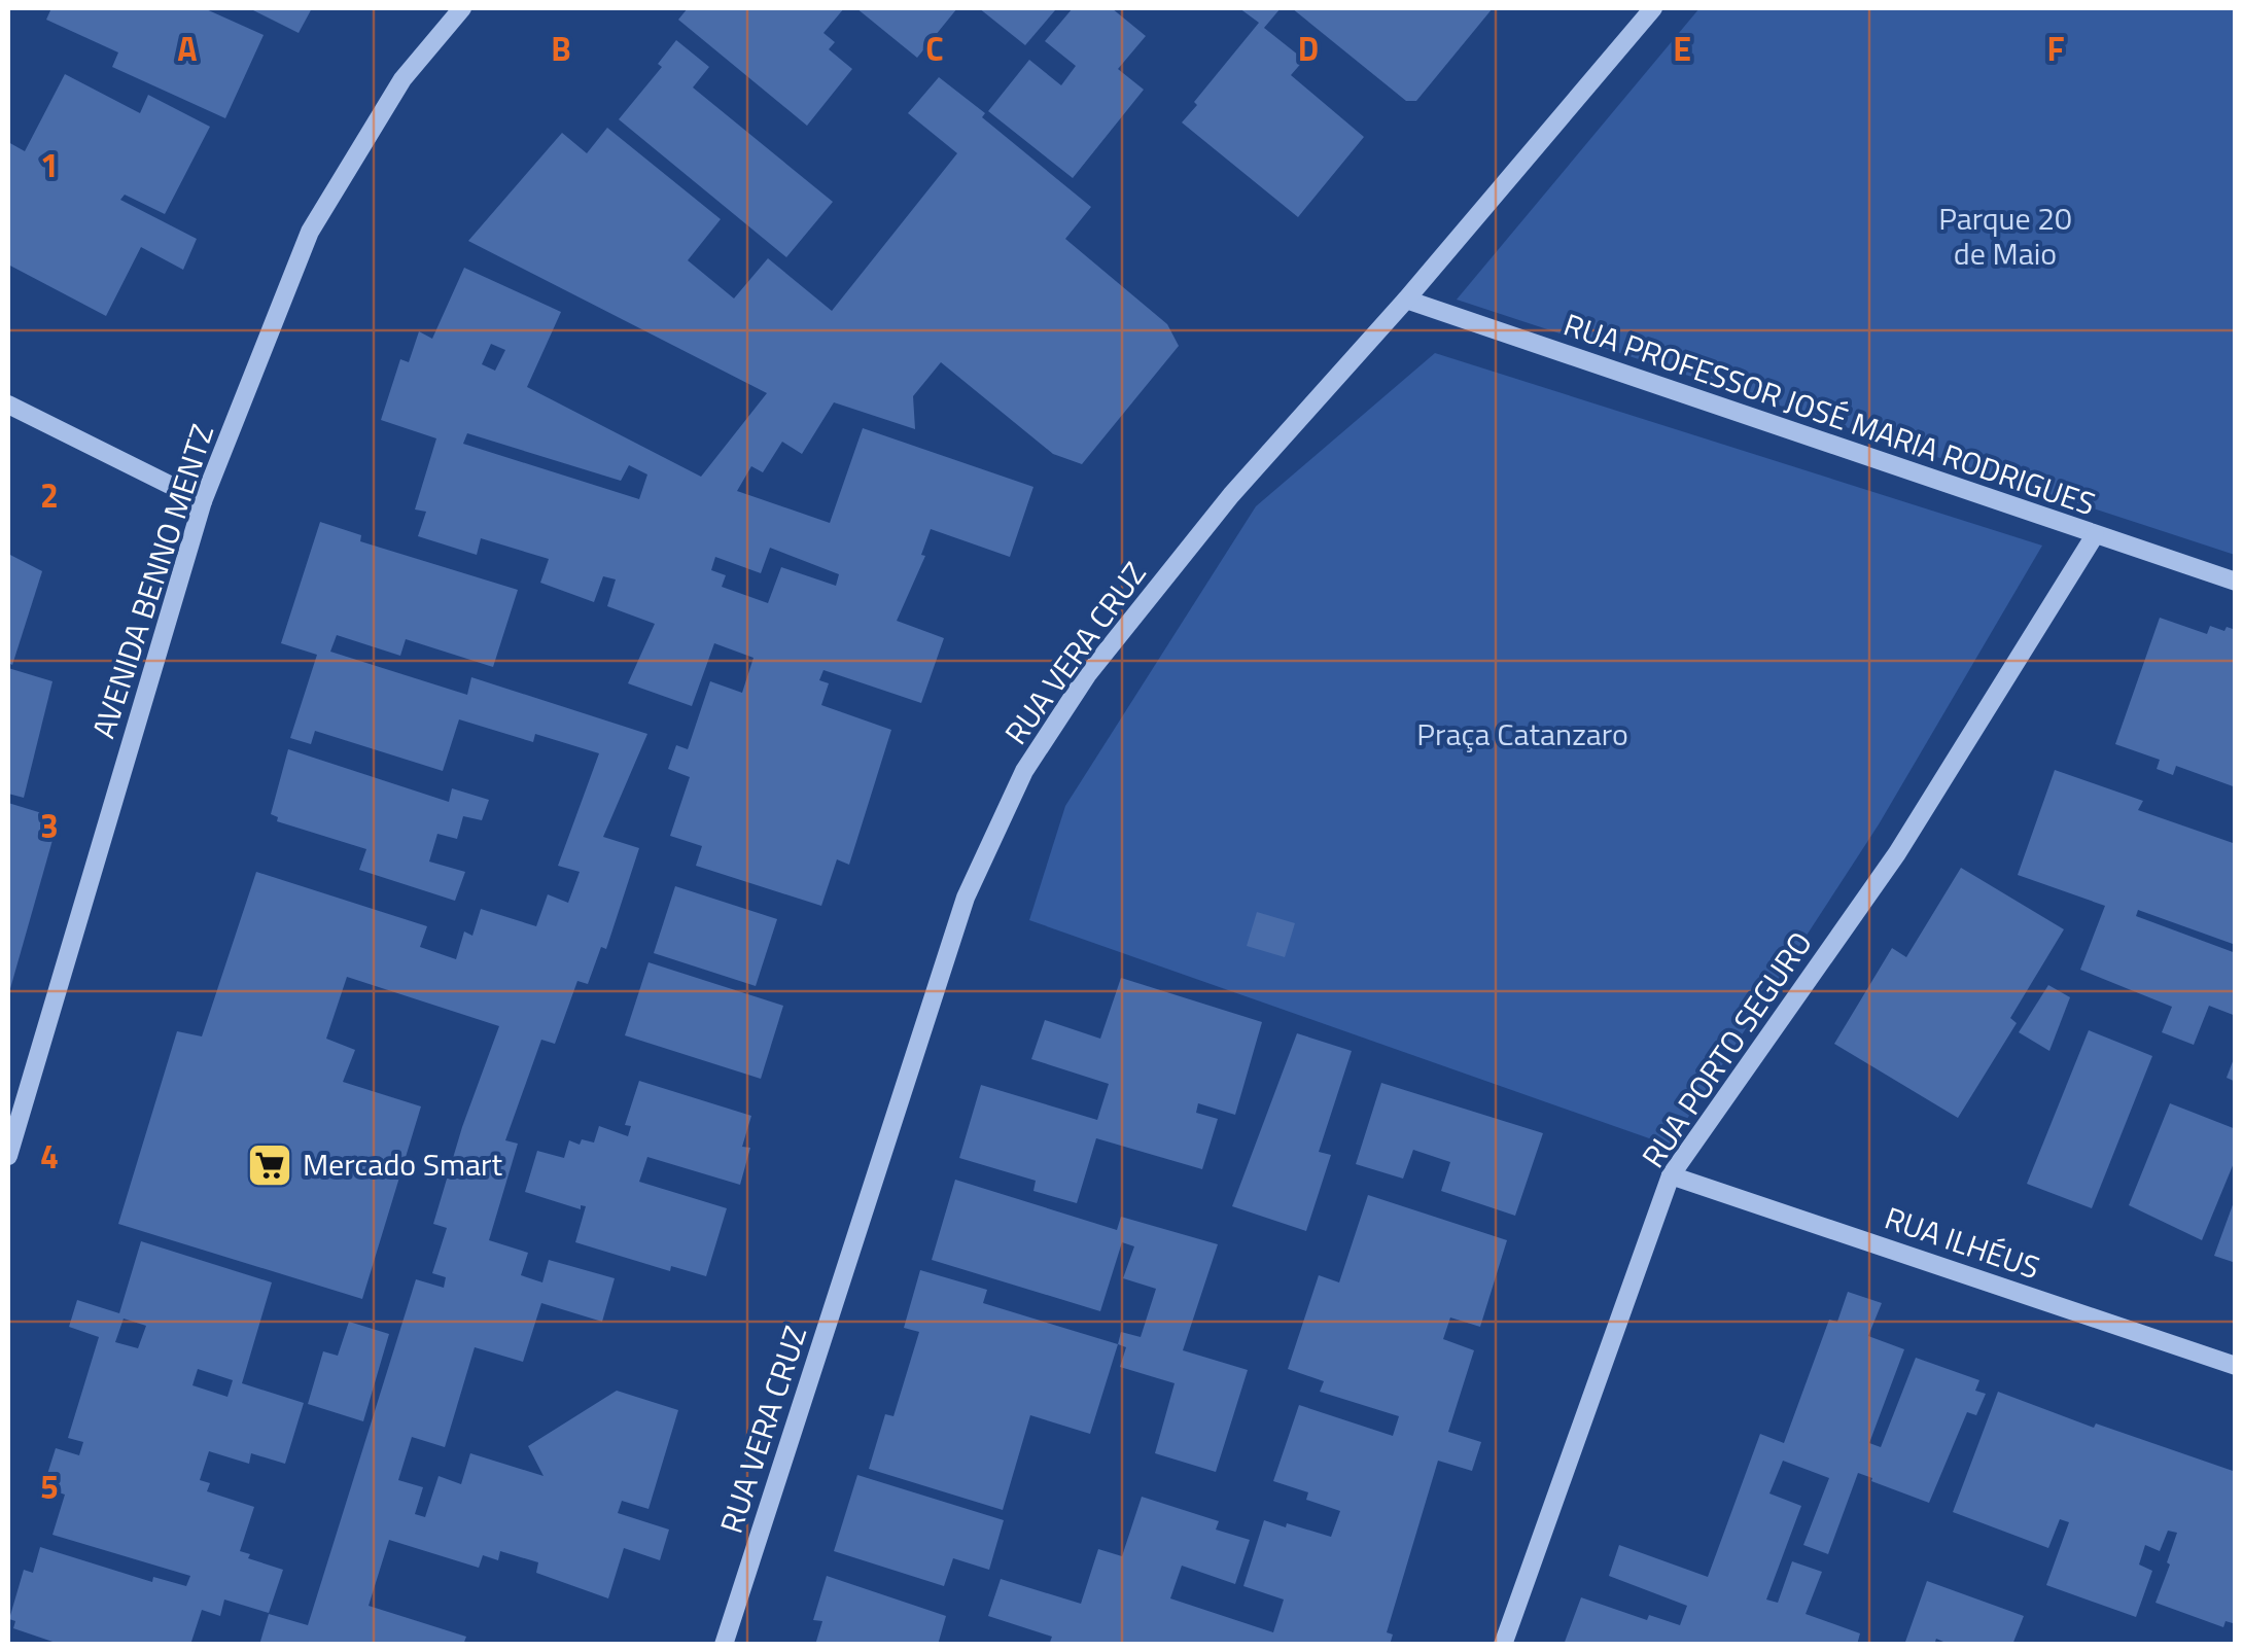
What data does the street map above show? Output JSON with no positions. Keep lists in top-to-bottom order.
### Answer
{
  "streets": {
    "street": [
      "RUA PROFESSOR JOSÉ MARIA RODRIGUES",
      "AVENIDA BENNO MENTZ",
      "RUA VERA CRUZ",
      "RUA PORTO SEGURO",
      "RUA ILHÉUS"
    ]
  },
  "crossings": [
    ["RUA PROFESSOR JOSÉ MARIA RODRIGUES", "RUA VERA CRUZ"],
    ["RUA PROFESSOR JOSÉ MARIA RODRIGUES", "RUA PORTO SEGURO"],
    ["RUA PORTO SEGURO", "RUA ILHÉUS"]
  ],
  "parks": ["Parque 20 de Maio", "Praça Catanzaro"],
  "places": {
    "supermarket": ["Mercado Smart"]
  },
  "grid": {
    "columns": [
      "A",
      "B",
      "C",
      "D",
      "E",
      "F"
    ],
    "rows": [
      "1",
      "2",
      "3",
      "4",
      "5"
    ]
  }
}
